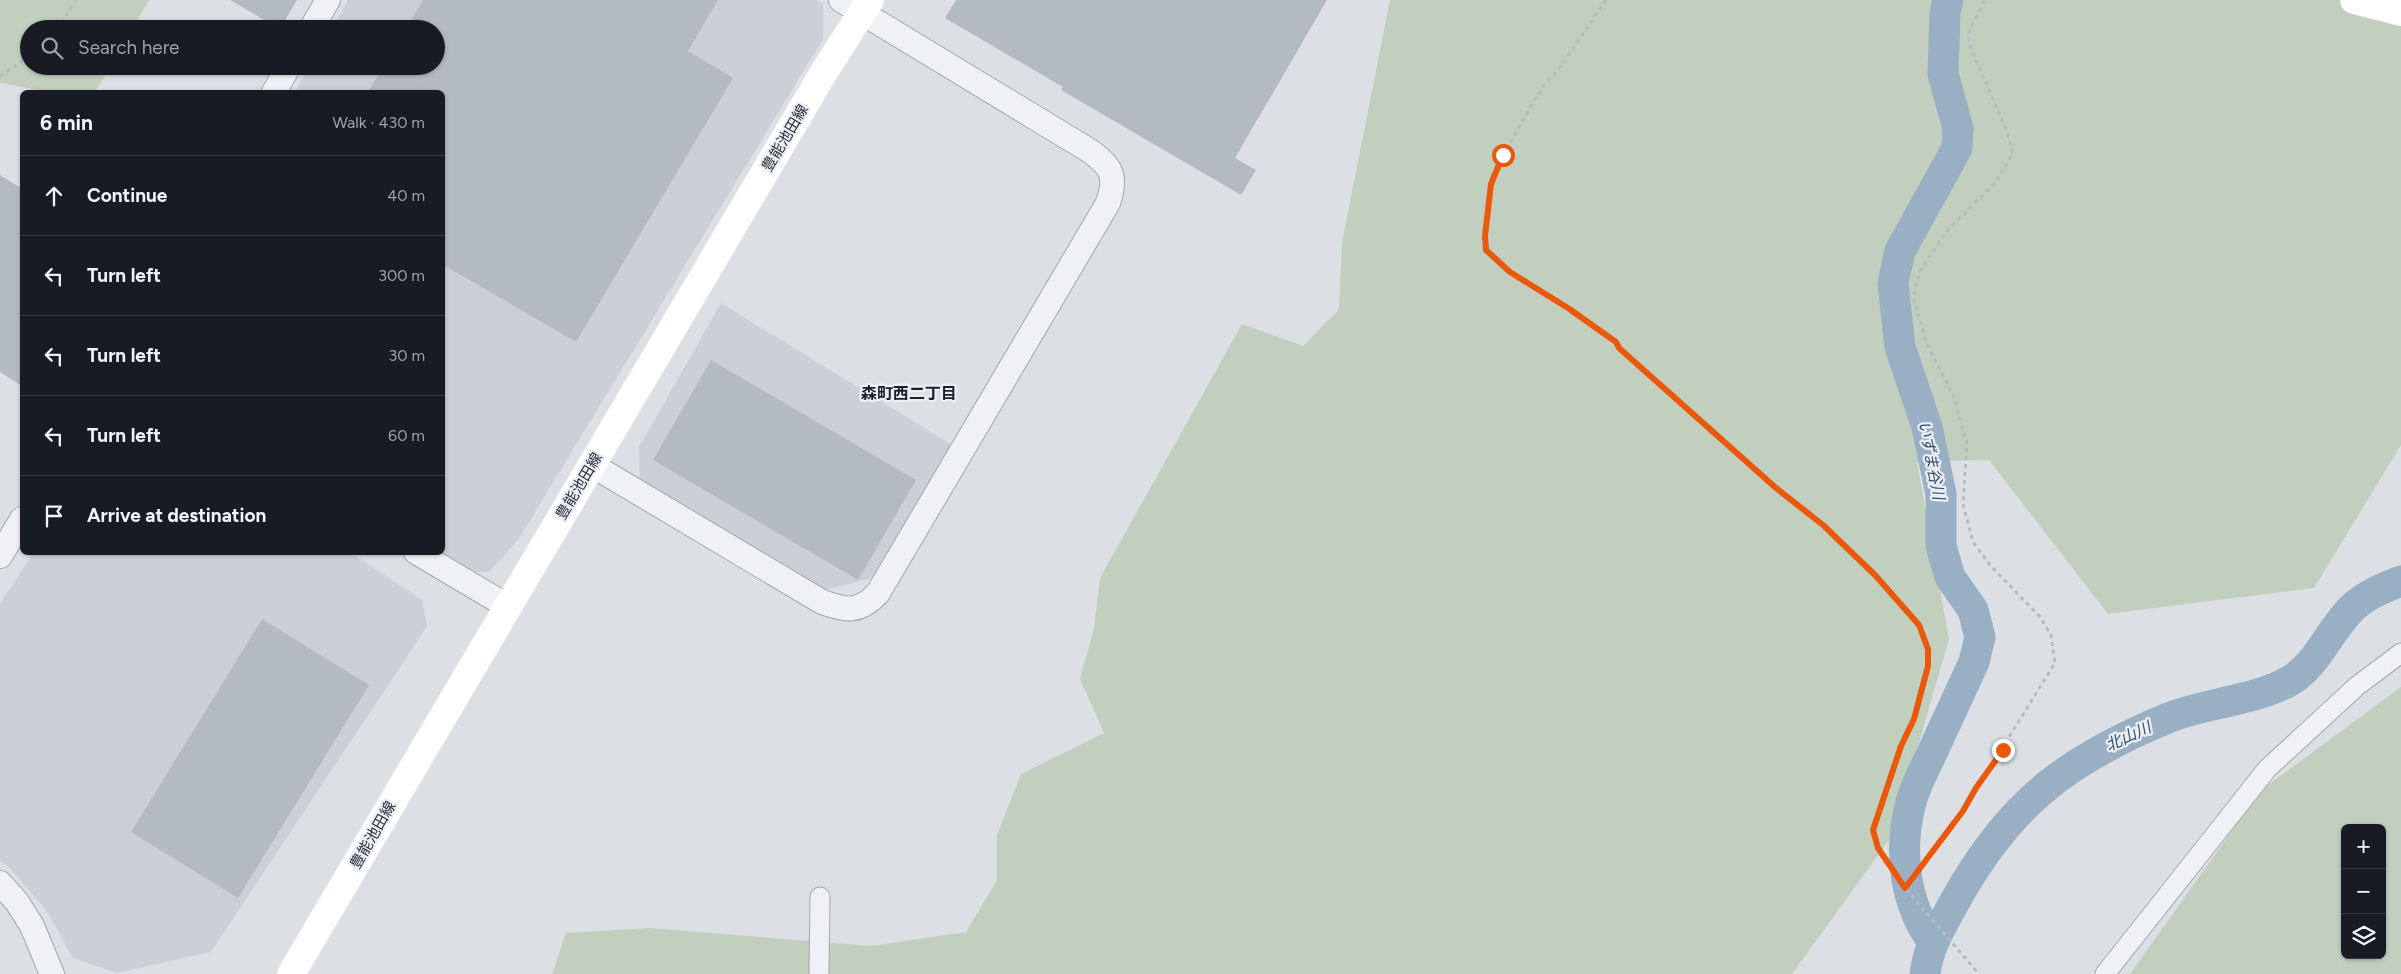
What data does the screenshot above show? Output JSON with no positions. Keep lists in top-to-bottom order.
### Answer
{
  "streets": {
    "main road": ["豊能池田線"]
  },
  "districts": ["森町西二丁目"],
  "water": ["いずま谷川", "北山川"],
  "page": {
    "search": "Search here",
    "heading": ["6 min", "Walk · 430 m"],
    "list": [
      ["Continue", "40 m"],
      ["Turn left", "300 m"],
      ["Turn left", "30 m"],
      ["Turn left", "60 m"],
      "Arrive at destination"
    ],
    "map_buttons": ["+", "−"]
  }
}
